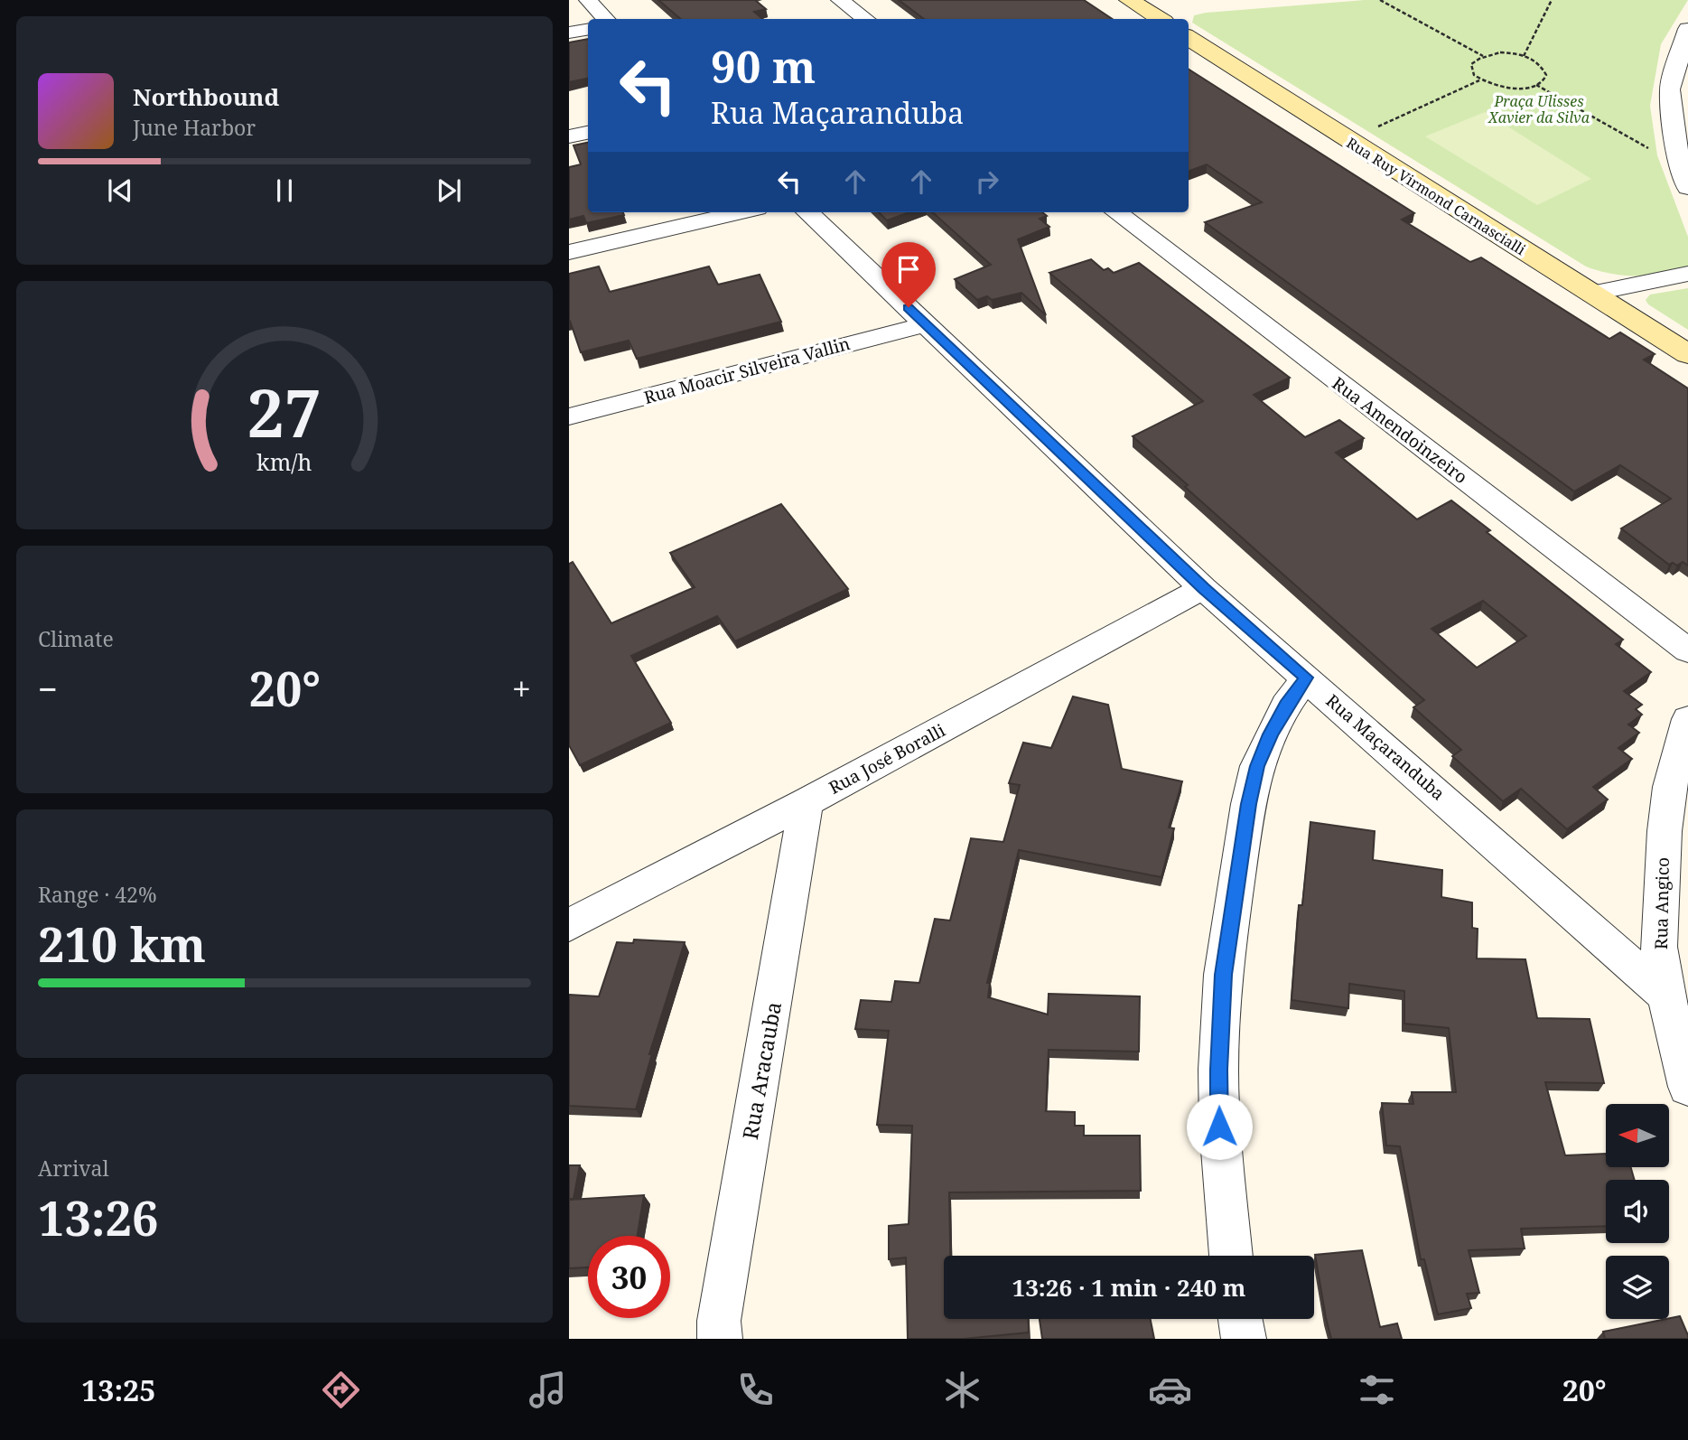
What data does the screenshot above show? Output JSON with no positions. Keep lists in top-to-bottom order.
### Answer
{
  "streets": {
    "street": [
      "Rua Ruy Virmond Carnascialli",
      "Rua Moacir Silveira Vallin",
      "Rua Amendoinzeiro",
      "Rua Maçaranduba",
      "Rua José Boralli",
      "Rua Angico",
      "Rua Aracauba"
    ]
  },
  "crossings": [
    ["Rua Moacir Silveira Vallin", "Rua Maçaranduba"],
    ["Rua Maçaranduba", "Rua José Boralli"],
    ["Rua Maçaranduba", "Rua Angico"],
    ["Rua José Boralli", "Rua Aracauba"]
  ],
  "parks": ["Praça Ulisses Xavier da Silva"],
  "north": "left",
  "page": {
    "turn": ["90 m", "Rua Maçaranduba"],
    "song": ["Northbound", "June Harbor"],
    "tile": [
      "Climate",
      ["Range · 42%", "210 km"],
      ["Arrival", "13:26"]
    ],
    "heat": ["−", "20°", "+"],
    "limit": "30",
    "trip": "13:26 · 1 min · 240 m",
    "tabs": ["13:25", "20°"],
    "gauge": ["27", "km/h"]
  }
}
